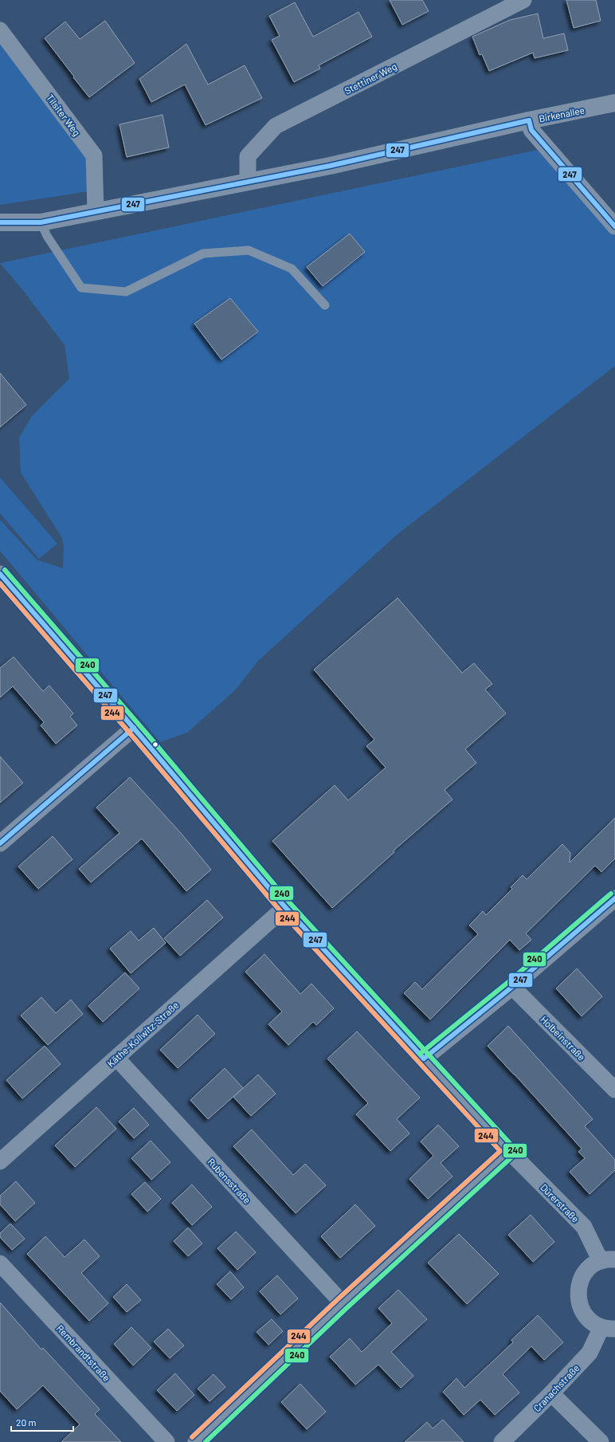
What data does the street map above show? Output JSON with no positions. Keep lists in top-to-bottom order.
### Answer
{
  "streets": {
    "street": [
      "Stettiner Weg",
      "Birkenallee",
      "Tilsiter Weg",
      "Käthe-Kollwitz-Straße",
      "Holbeinstraße",
      "Rubensstraße",
      "Dürerstraße",
      "Rembrandtstraße",
      "Cranachstraße"
    ]
  },
  "crossings": [
    ["Stettiner Weg", "Birkenallee"],
    ["Birkenallee", "Tilsiter Weg"],
    ["Käthe-Kollwitz-Straße", "Rubensstraße"],
    ["Käthe-Kollwitz-Straße", "Dürerstraße"]
  ],
  "lines": ["transit line 247", "transit line 240", "transit line 244"],
  "scale_bar": "20 m"
}
